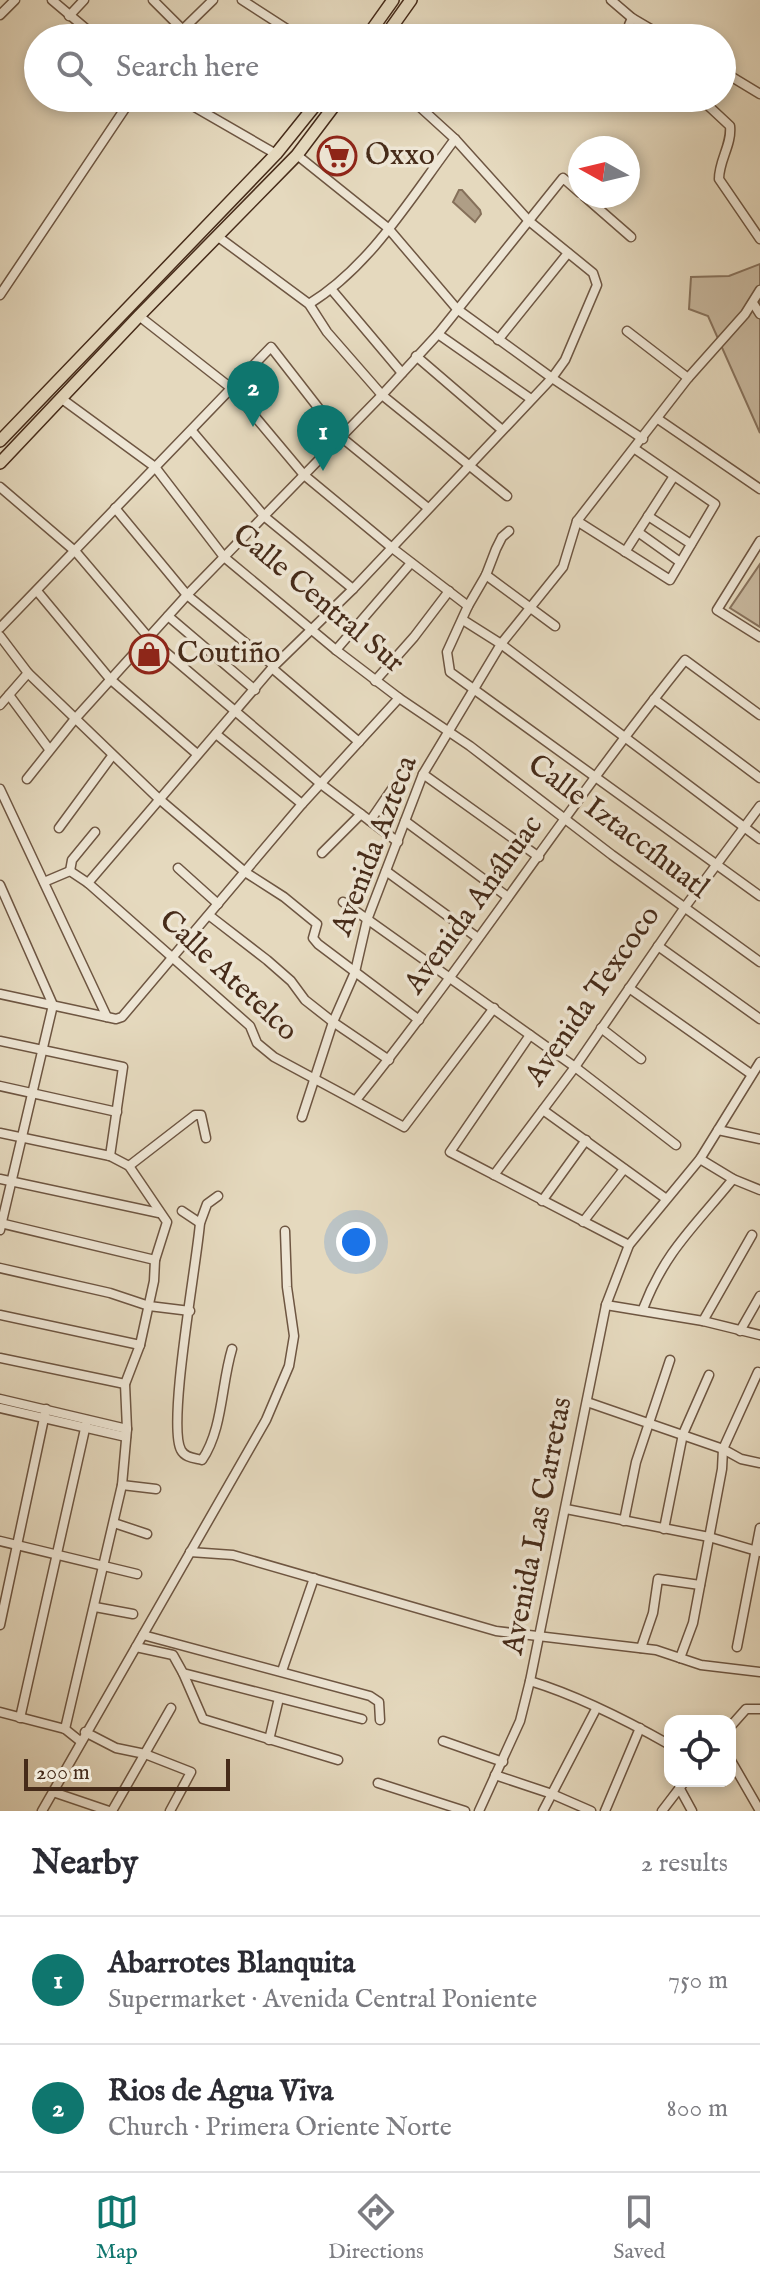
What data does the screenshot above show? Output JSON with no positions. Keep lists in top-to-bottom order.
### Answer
{
  "streets": {
    "street": [
      "Calle Central Sur",
      "Calle Iztaccíhuatl",
      "Avenida Azteca",
      "Avenida Anáhuac",
      "Calle Atetelco",
      "Avenida Texcoco",
      "Avenida Las Carretas"
    ]
  },
  "crossings": [
    ["Calle Central Sur", "Calle Iztaccíhuatl"],
    ["Calle Central Sur", "Avenida Azteca"],
    ["Calle Iztaccíhuatl", "Avenida Azteca"],
    ["Calle Iztaccíhuatl", "Avenida Anáhuac"],
    ["Calle Iztaccíhuatl", "Avenida Texcoco"],
    ["Avenida Azteca", "Calle Atetelco"],
    ["Avenida Anáhuac", "Calle Atetelco"]
  ],
  "places": {
    "supermarket": ["Oxxo"],
    "shop": ["Coutiño"]
  },
  "scale_bar": "200 m",
  "north": "left",
  "page": {
    "search": "Search here",
    "pins": ["2", "1"],
    "scale": "200 m",
    "heading": ["Nearby", "2 results"],
    "list": [
      {
        "mark": "1",
        "name": "Abarrotes Blanquita",
        "note": "Supermarket · Avenida Central Poniente",
        "value": "750 m"
      },
      {
        "mark": "2",
        "name": "Rios de Agua Viva",
        "note": "Church · Primera Oriente Norte",
        "value": "800 m"
      }
    ],
    "nav": ["Map", "Directions", "Saved"]
  }
}
